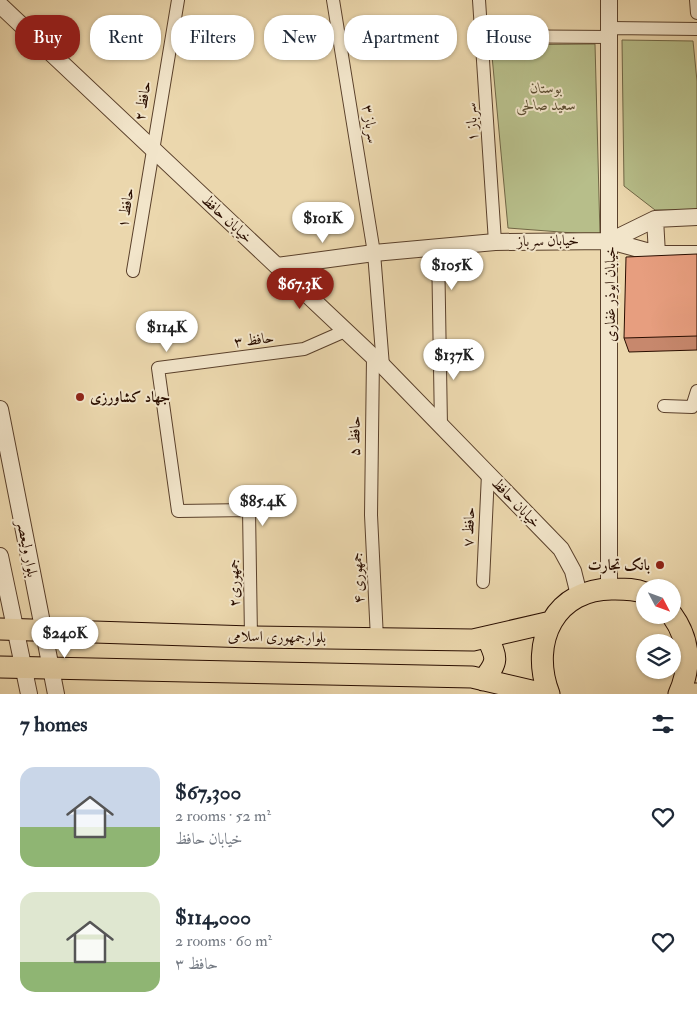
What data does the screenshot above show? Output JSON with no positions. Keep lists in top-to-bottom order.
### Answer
{
  "streets": {
    "main road": ["بلوارجمهوری اسلامی"],
    "street": [
      "حافظ ۲",
      "سرباز ۱",
      "سرباز ۳",
      "حافظ ۱",
      "خیابان حافظ",
      "خیابان سرباز",
      "خیابان ابوذر غفاری",
      "حافظ ۳",
      "حافظ ۵",
      "حافظ ۷",
      "بلوار ولیعصر",
      "جمهوری ۴",
      "جمهوری۲"
    ]
  },
  "crossings": [
    ["حافظ ۲", "حافظ ۱"],
    ["حافظ ۲", "خیابان حافظ"],
    ["سرباز ۱", "خیابان سرباز"],
    ["سرباز ۳", "خیابان سرباز"],
    ["سرباز ۳", "حافظ ۵"],
    ["حافظ ۱", "خیابان حافظ"],
    ["خیابان حافظ", "خیابان سرباز"],
    ["خیابان حافظ", "حافظ ۳"],
    ["خیابان حافظ", "حافظ ۵"],
    ["خیابان حافظ", "حافظ ۷"],
    ["خیابان سرباز", "خیابان ابوذر غفاری"],
    ["حافظ ۳", "جمهوری۲"],
    ["حافظ ۵", "جمهوری ۴"],
    ["بلوار ولیعصر", "بلوارجمهوری اسلامی"],
    ["جمهوری ۴", "بلوارجمهوری اسلامی"],
    ["جمهوری۲", "بلوارجمهوری اسلامی"]
  ],
  "parks": ["بوستان سعید صالحی"],
  "places": ["جهاد کشاورزی", "بانک تجارت"],
  "north": "bottom right",
  "page": {
    "chip": [
      "Buy",
      "Rent",
      "Filters",
      "New",
      "Apartment",
      "House"
    ],
    "price": [
      "$101K",
      "$105K",
      "$67.3K",
      "$114K",
      "$137K",
      "$85.4K",
      "$240K"
    ],
    "heading": "7 homes",
    "list": [
      {
        "name": "$67,300",
        "note": "2 rooms · 52 m² · خیابان حافظ"
      },
      {
        "name": "$114,000",
        "note": "2 rooms · 60 m² · حافظ ۳"
      }
    ]
  }
}
